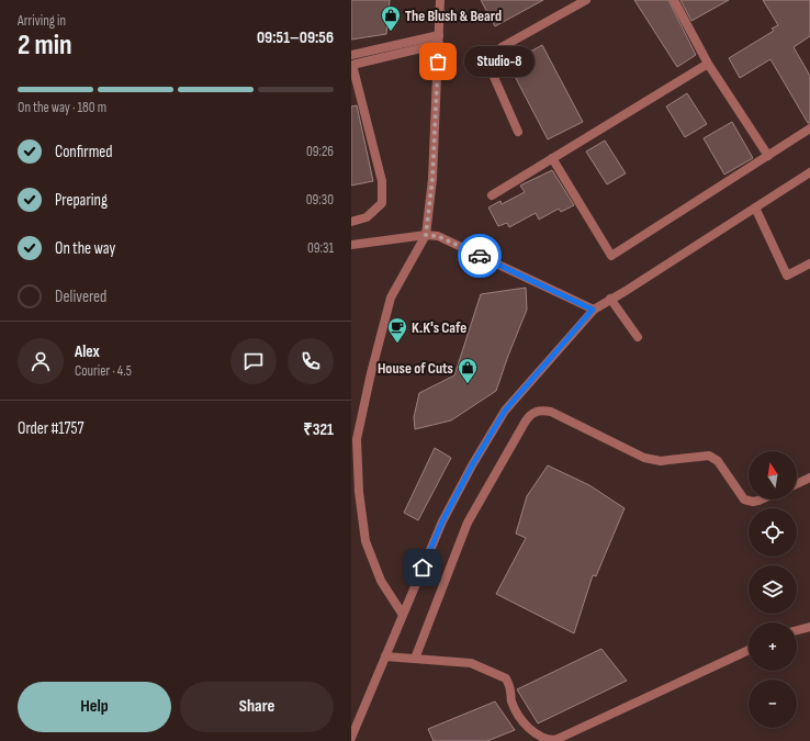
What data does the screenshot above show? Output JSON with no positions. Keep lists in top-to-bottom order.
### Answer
{
  "places": {
    "shop": ["The Blush & Beard", "House of Cuts"],
    "other": ["Studio-8"],
    "cafe": ["K.K's Cafe"]
  },
  "north": "top",
  "page": {
    "heading": ["2 min", "Arriving in", "09:51–09:56"],
    "panel": [
      "Alex",
      "Courier · 4.5",
      "Order #1757",
      "₹321"
    ],
    "bubble": "Studio-8",
    "bar": "On the way · 180 m",
    "list": [
      ["Confirmed", "09:26"],
      ["Preparing", "09:30"],
      ["On the way", "09:31"],
      "Delivered"
    ],
    "map_buttons": ["+", "−"],
    "buttons": ["Help", "Share"]
  }
}
